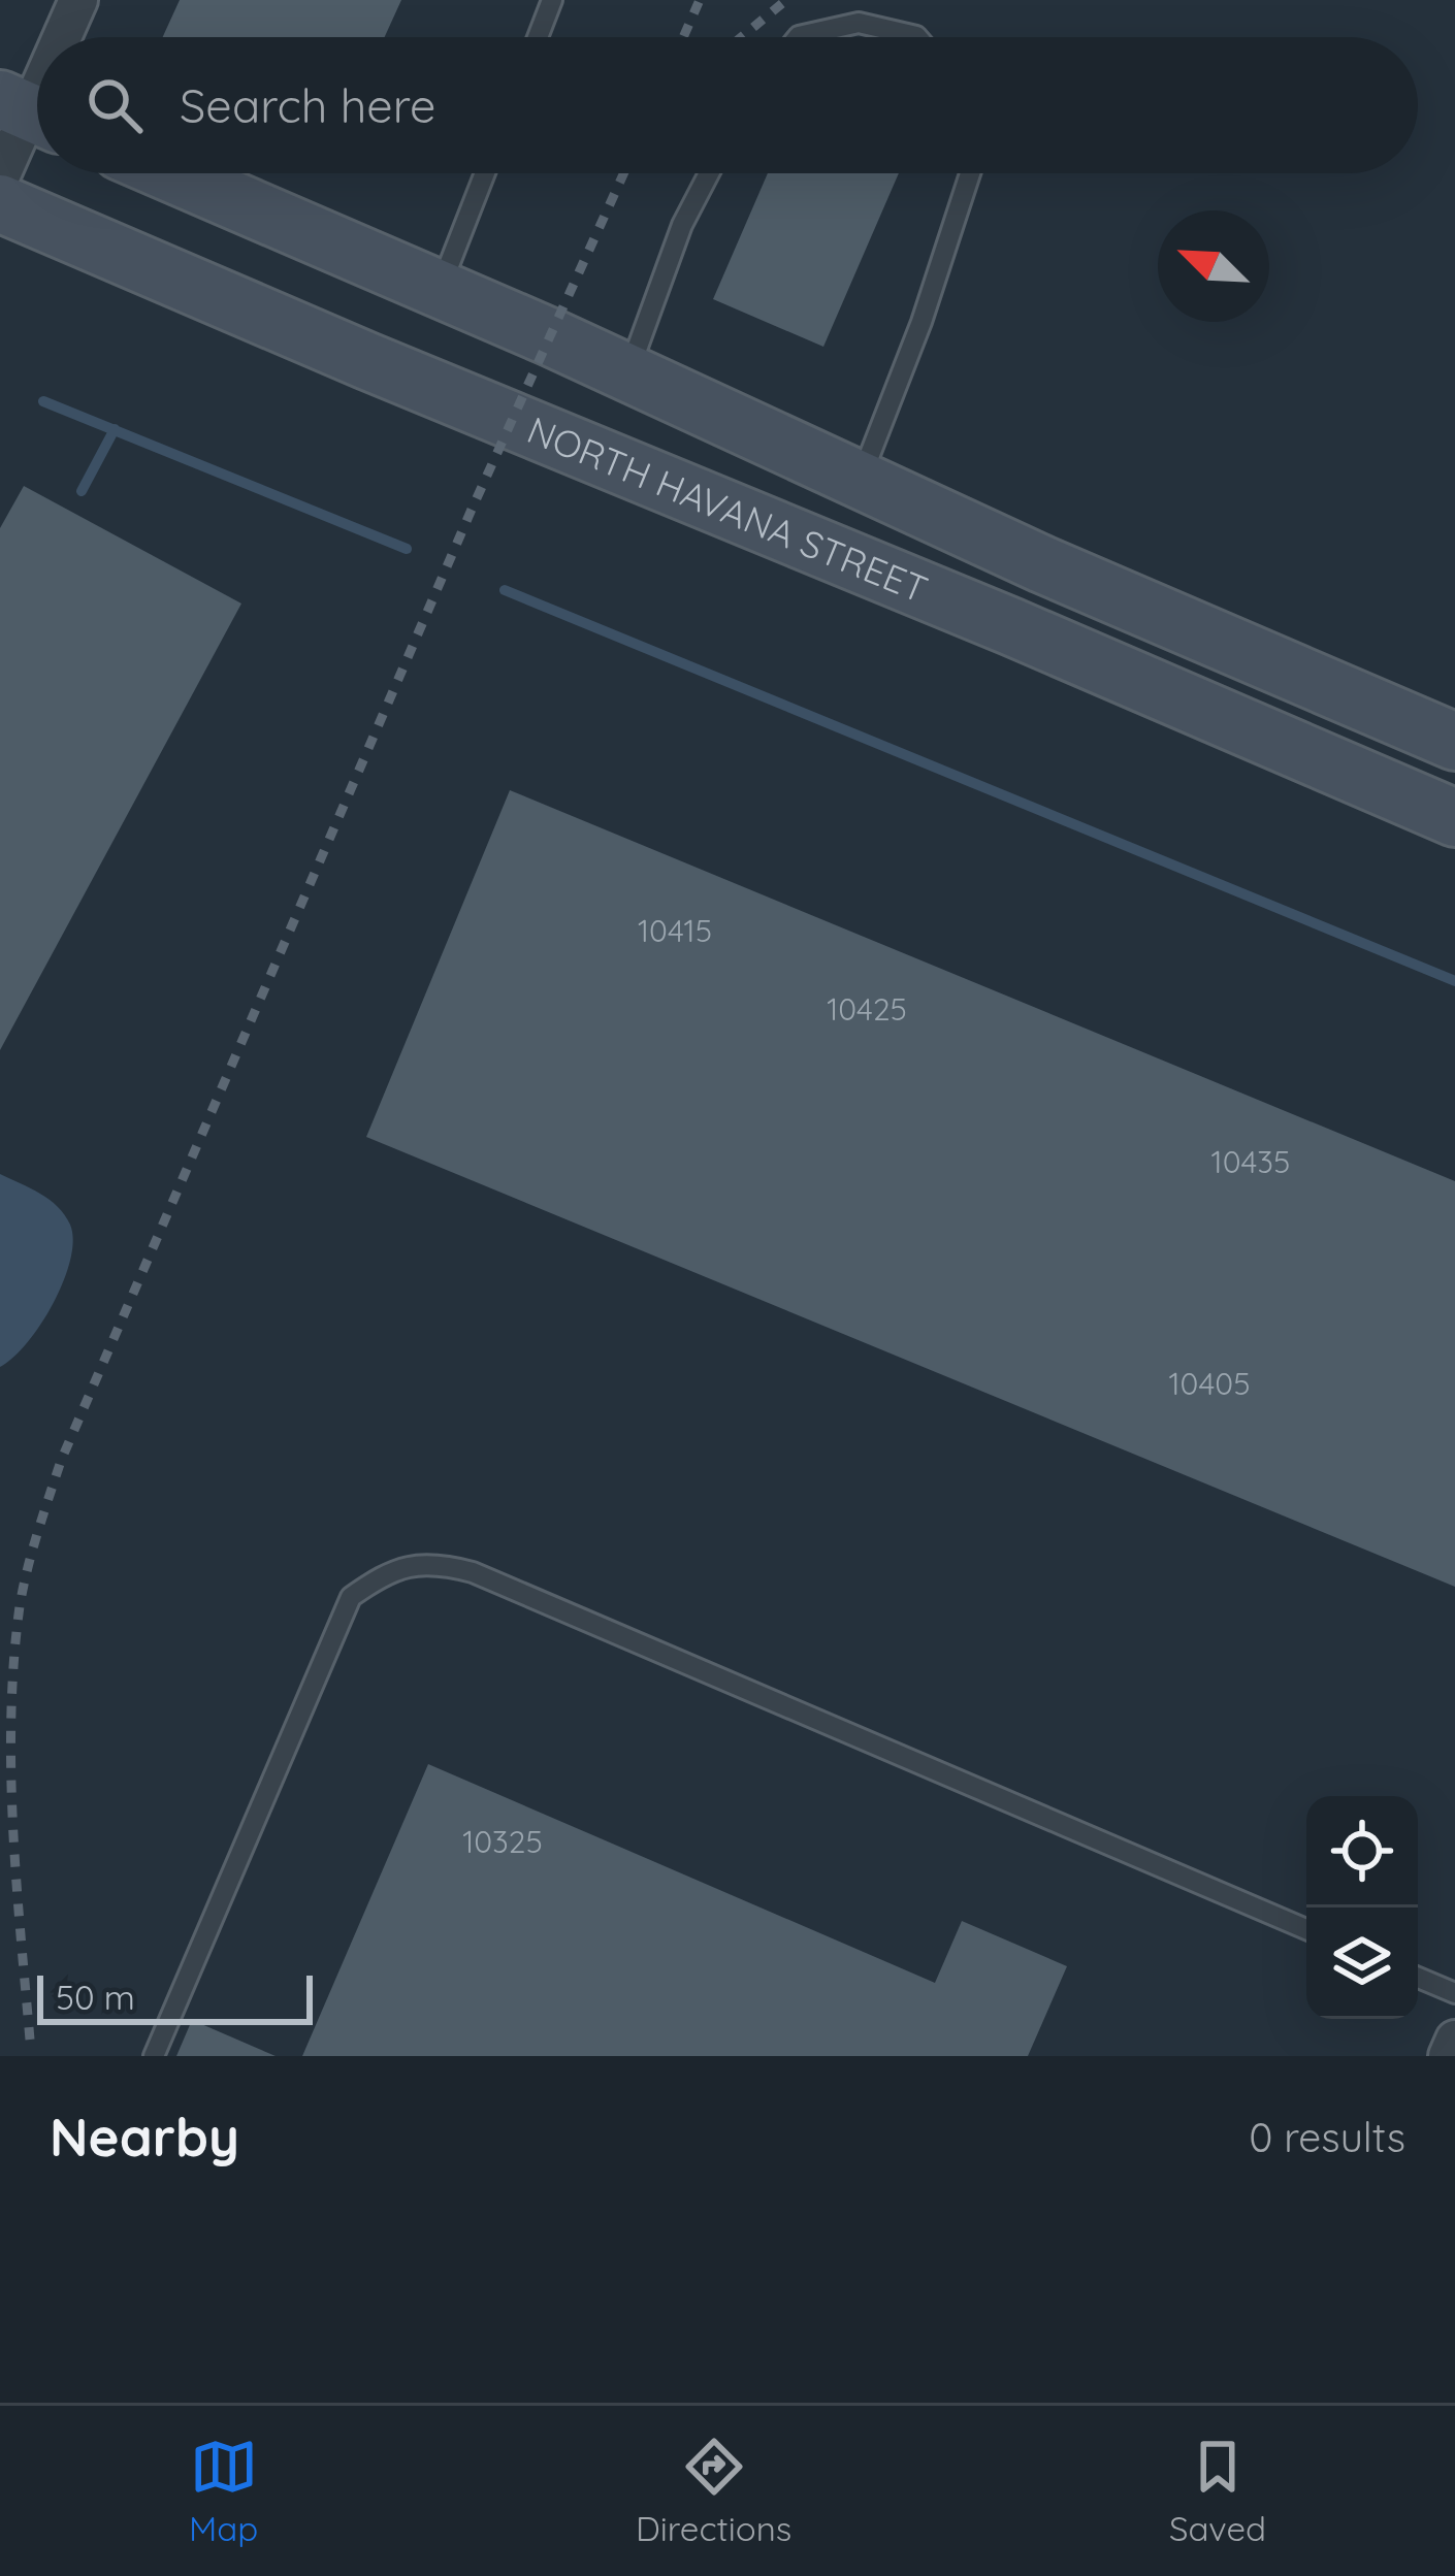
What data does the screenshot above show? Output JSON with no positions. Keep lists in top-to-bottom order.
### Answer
{
  "streets": {
    "main road": ["NORTH HAVANA STREET"]
  },
  "house_numbers": [
    "10415",
    "10425",
    "10435",
    "10405",
    "10325"
  ],
  "scale_bar": "50 m",
  "north": "top left",
  "page": {
    "search": "Search here",
    "scale": "50 m",
    "heading": ["Nearby", "0 results"],
    "nav": ["Map", "Directions", "Saved"]
  }
}
